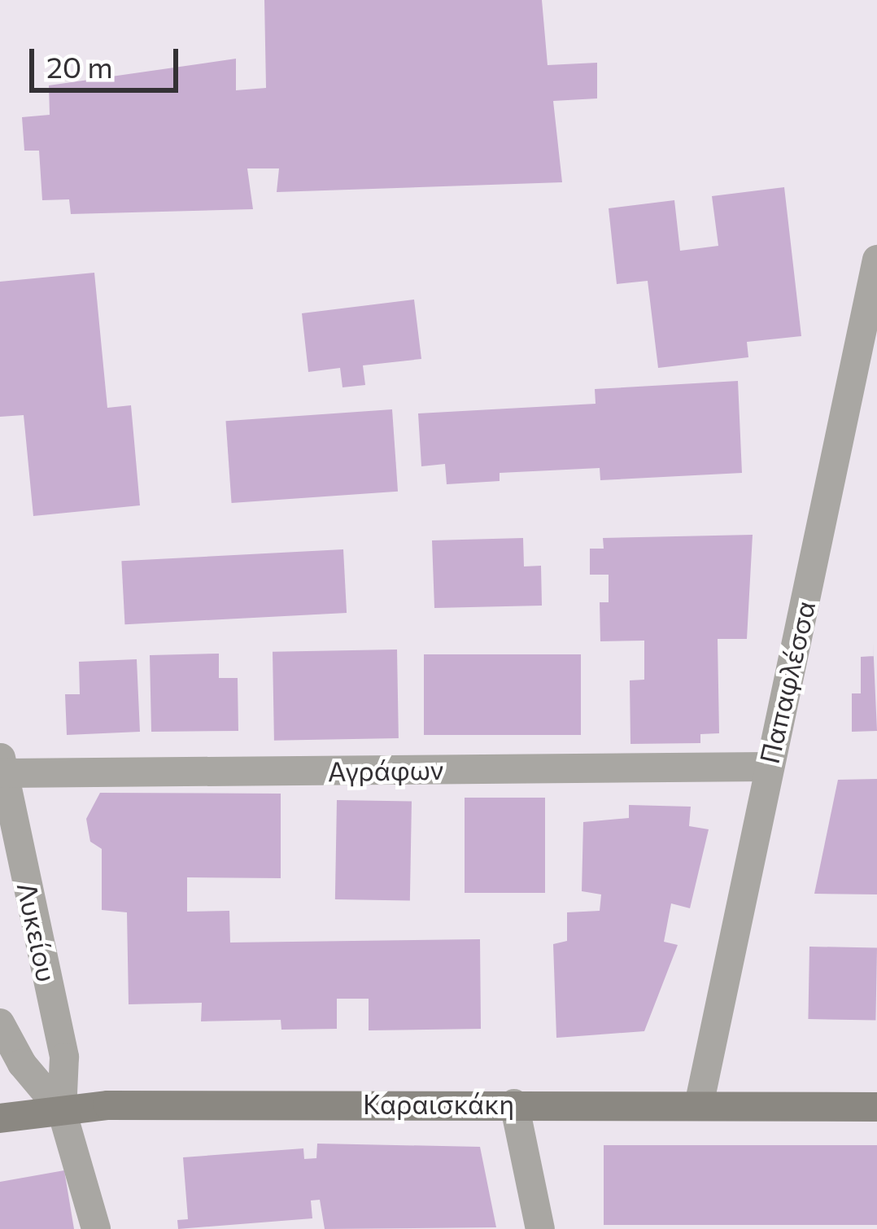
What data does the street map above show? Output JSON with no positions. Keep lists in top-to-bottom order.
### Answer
{
  "streets": {
    "street": [
      "Παπαφλέσσα",
      "Αγράφων",
      "Λυκείου",
      "Καραισκάκη"
    ]
  },
  "crossings": [
    ["Παπαφλέσσα", "Αγράφων"],
    ["Παπαφλέσσα", "Καραισκάκη"],
    ["Αγράφων", "Λυκείου"],
    ["Λυκείου", "Καραισκάκη"]
  ],
  "scale_bar": "20 m"
}
